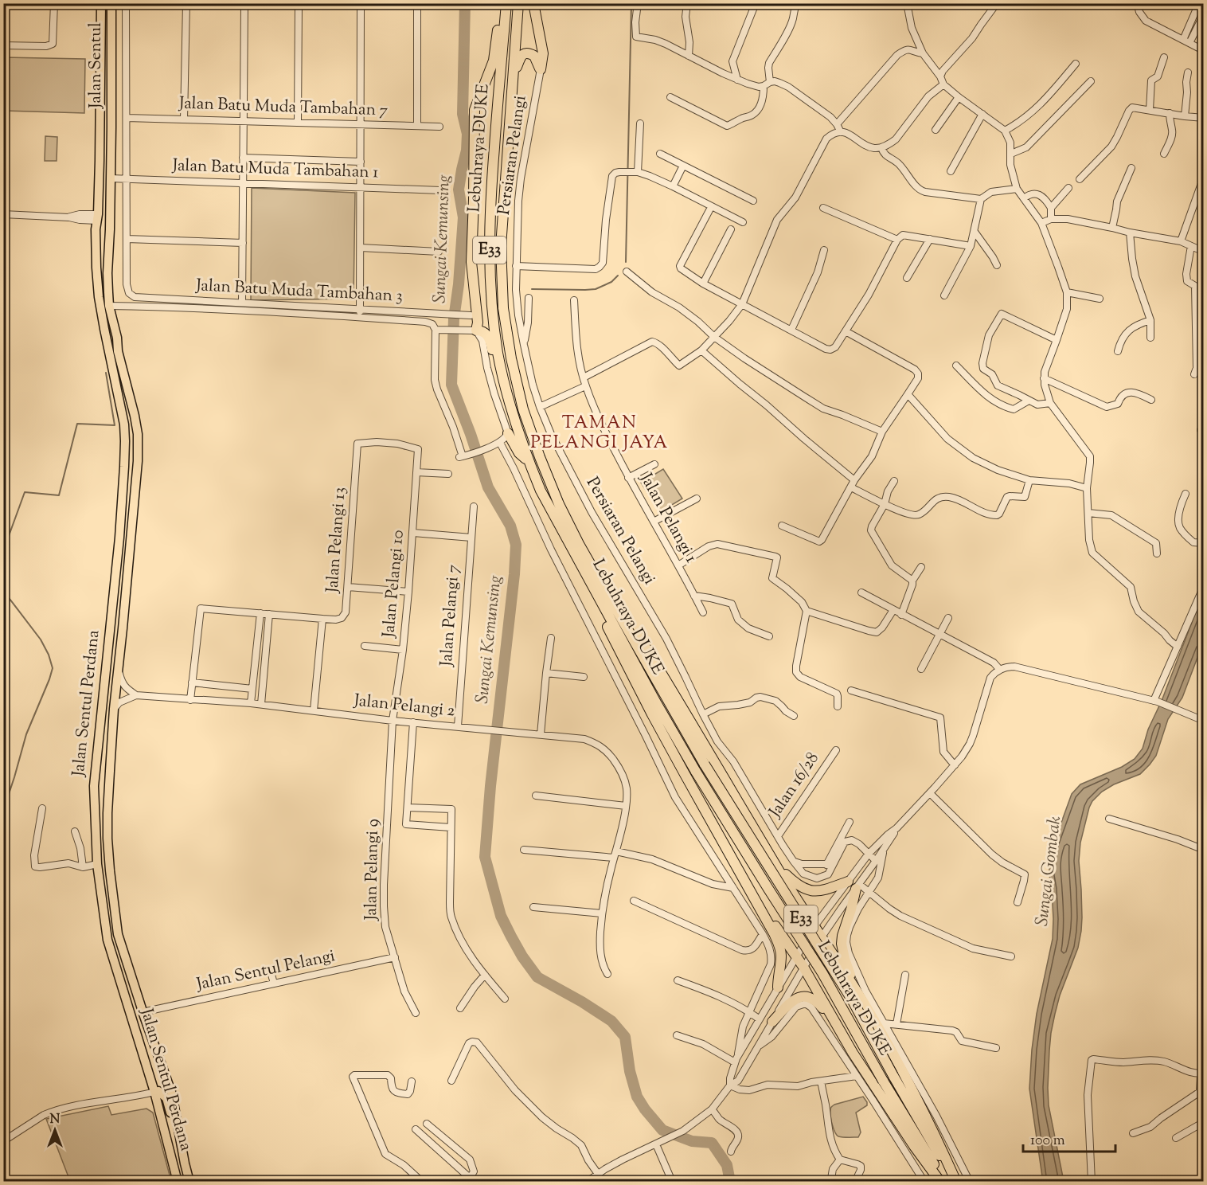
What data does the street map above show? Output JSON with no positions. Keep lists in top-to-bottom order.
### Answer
{
  "streets": {
    "highway": ["Lebuhraya DUKE", "E33"],
    "main road": ["Jalan Sentul", "Jalan Sentul Perdana"],
    "street": [
      "Jalan Batu Muda Tambahan 7",
      "Persiaran Pelangi",
      "Jalan Batu Muda Tambahan 1",
      "Jalan Batu Muda Tambahan 3",
      "Jalan Pelangi 1",
      "Jalan Pelangi 13",
      "Jalan Pelangi 10",
      "Jalan Pelangi 7",
      "Jalan Pelangi 2",
      "Jalan 16/28",
      "Jalan Pelangi 9",
      "Jalan Sentul Pelangi"
    ]
  },
  "crossings": [
    ["Jalan Sentul", "Jalan Batu Muda Tambahan 1"],
    ["Jalan Sentul", "Jalan Sentul Perdana"],
    ["Persiaran Pelangi", "Jalan 16/28"],
    ["Jalan Pelangi 13", "Jalan Pelangi 10"],
    ["Jalan Pelangi 10", "Jalan Pelangi 2"],
    ["Jalan Pelangi 10", "Jalan Pelangi 9"],
    ["Jalan Pelangi 7", "Jalan Pelangi 2"],
    ["Jalan Sentul Perdana", "Jalan Sentul Pelangi"],
    ["Jalan Pelangi 2", "Jalan Pelangi 9"],
    ["Jalan Pelangi 9", "Jalan Sentul Pelangi"]
  ],
  "districts": ["TAMAN PELANGI JAYA"],
  "water": ["Sungai Kemunsing", "Sungai Gombak"],
  "scale_bar": "100 m",
  "north": "top"
}
